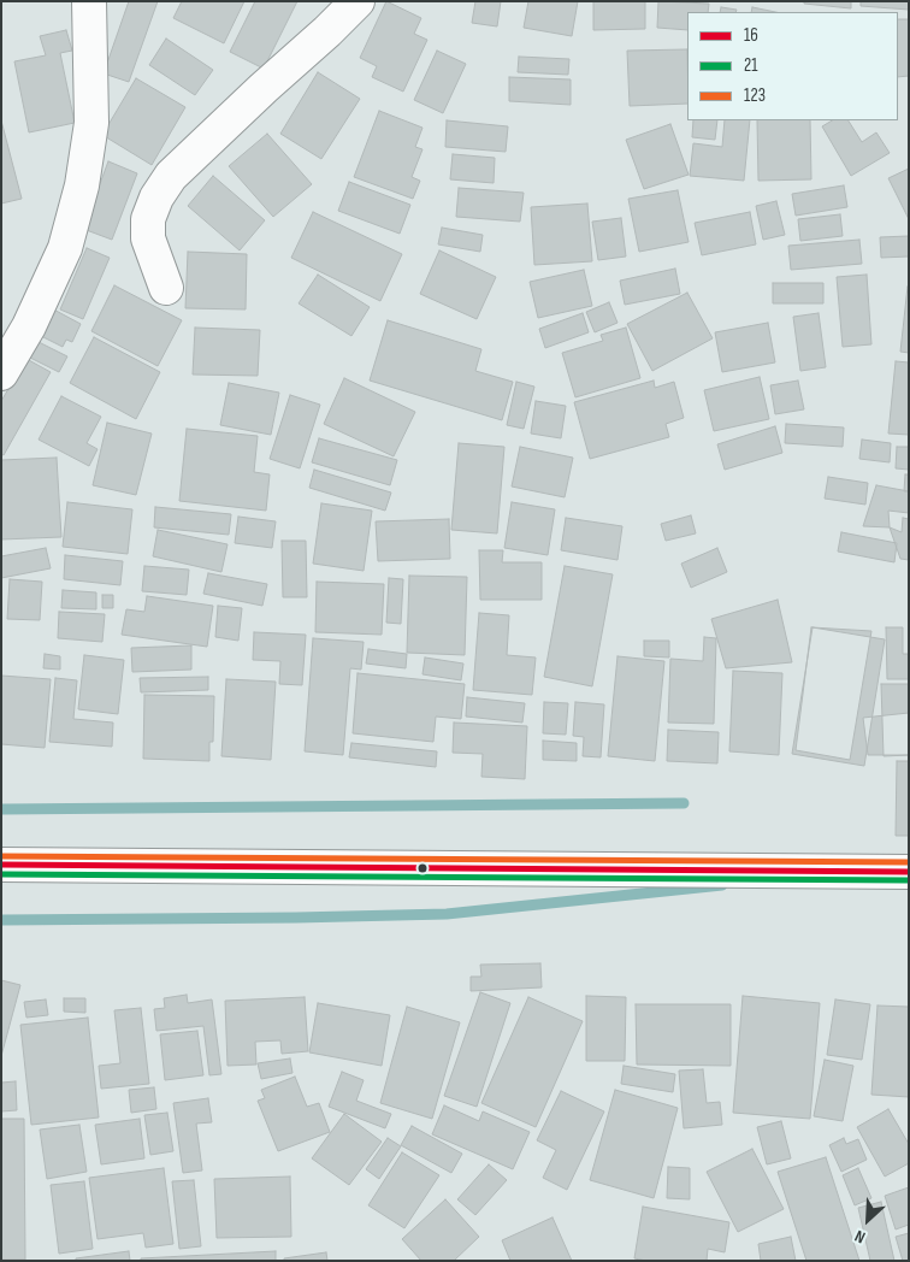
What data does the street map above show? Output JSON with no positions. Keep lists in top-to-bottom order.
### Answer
{
  "lines": ["transit line 123", "transit line 16", "transit line 21"],
  "legend": ["16", "21", "123"],
  "north": "bottom left"
}
